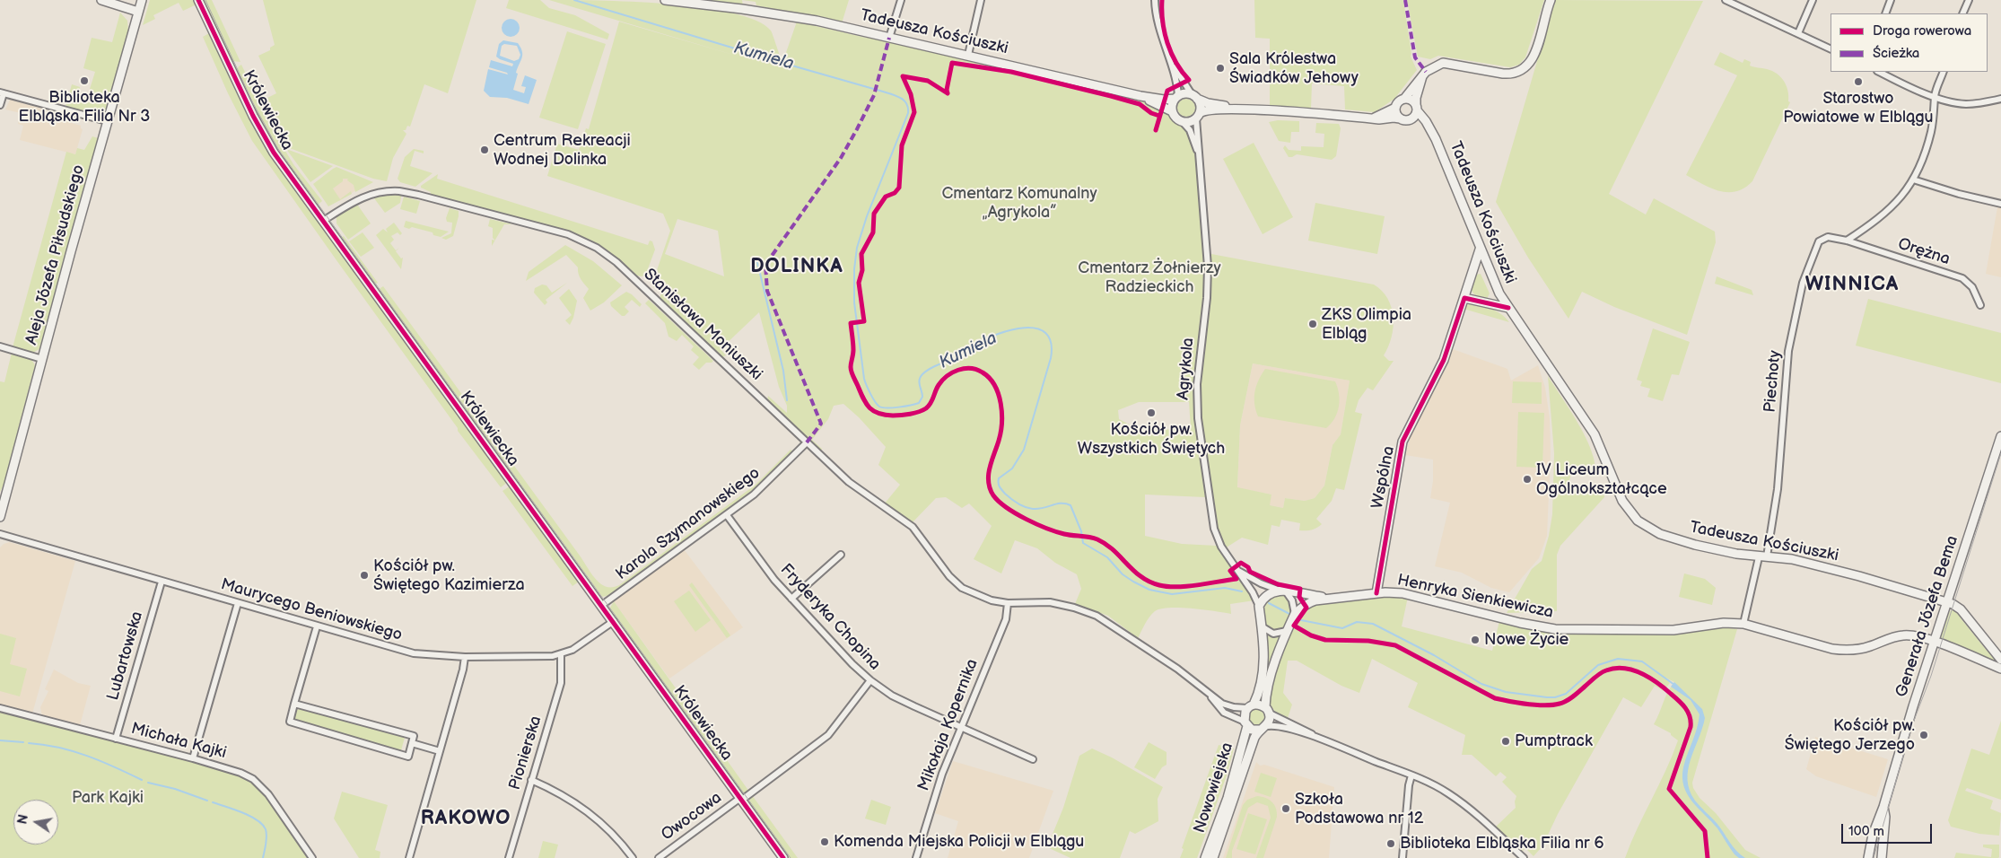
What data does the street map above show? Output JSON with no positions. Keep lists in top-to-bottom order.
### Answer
{
  "streets": {
    "street": [
      "Tadeusza Kościuszki",
      "Królewiecka",
      "Orężna",
      "Aleja Józefa Piłsudskiego",
      "Stanisława Moniuszki",
      "Agrykola",
      "Piechoty",
      "Wspólna",
      "Karola Szymanowskiego",
      "Henryka Sienkiewicza",
      "Maurycego Beniowskiego",
      "Generała Józefa Bema",
      "Fryderyka Chopina",
      "Lubartowska",
      "Mikołaja Kopernika",
      "Michała Kajki",
      "Pionierska",
      "Nowowiejska",
      "Owocowa"
    ]
  },
  "crossings": [
    ["Tadeusza Kościuszki", "Agrykola"],
    ["Tadeusza Kościuszki", "Piechoty"],
    ["Tadeusza Kościuszki", "Wspólna"],
    ["Tadeusza Kościuszki", "Generała Józefa Bema"],
    ["Królewiecka", "Stanisława Moniuszki"],
    ["Królewiecka", "Karola Szymanowskiego"],
    ["Królewiecka", "Maurycego Beniowskiego"],
    ["Królewiecka", "Owocowa"],
    ["Orężna", "Piechoty"],
    ["Stanisława Moniuszki", "Karola Szymanowskiego"],
    ["Stanisława Moniuszki", "Mikołaja Kopernika"],
    ["Agrykola", "Henryka Sienkiewicza"],
    ["Piechoty", "Henryka Sienkiewicza"],
    ["Wspólna", "Henryka Sienkiewicza"],
    ["Karola Szymanowskiego", "Fryderyka Chopina"],
    ["Henryka Sienkiewicza", "Generała Józefa Bema"],
    ["Maurycego Beniowskiego", "Lubartowska"],
    ["Maurycego Beniowskiego", "Pionierska"],
    ["Fryderyka Chopina", "Mikołaja Kopernika"],
    ["Fryderyka Chopina", "Owocowa"],
    ["Lubartowska", "Michała Kajki"]
  ],
  "districts": ["DOLINKA", "WINNICA", "RAKOWO"],
  "water": ["Kumiela"],
  "parks": ["Cmentarz Komunalny „Agrykola”", "Cmentarz Żołnierzy Radzieckich", "Park Kajki"],
  "places": [
    "Sala Królestwa Świadków Jehowy",
    "Biblioteka Elbląska Filia Nr 3",
    "Starostwo Powiatowe w Elblągu",
    "Centrum Rekreacji Wodnej Dolinka",
    "ZKS Olimpia Elbląg",
    "Kościół pw. Wszystkich Świętych",
    "IV Liceum Ogólnokształcące",
    "Kościół pw. Świętego Kazimierza",
    "Nowe Życie",
    "Kościół pw. Świętego Jerzego",
    "Pumptrack",
    "Szkoła Podstawowa nr 12",
    "Komenda Miejska Policji w Elblągu",
    "Biblioteka Elbląska Filia nr 6"
  ],
  "legend": ["Droga rowerowa", "Ścieżka"],
  "scale_bar": "100 m",
  "north": "left"
}
